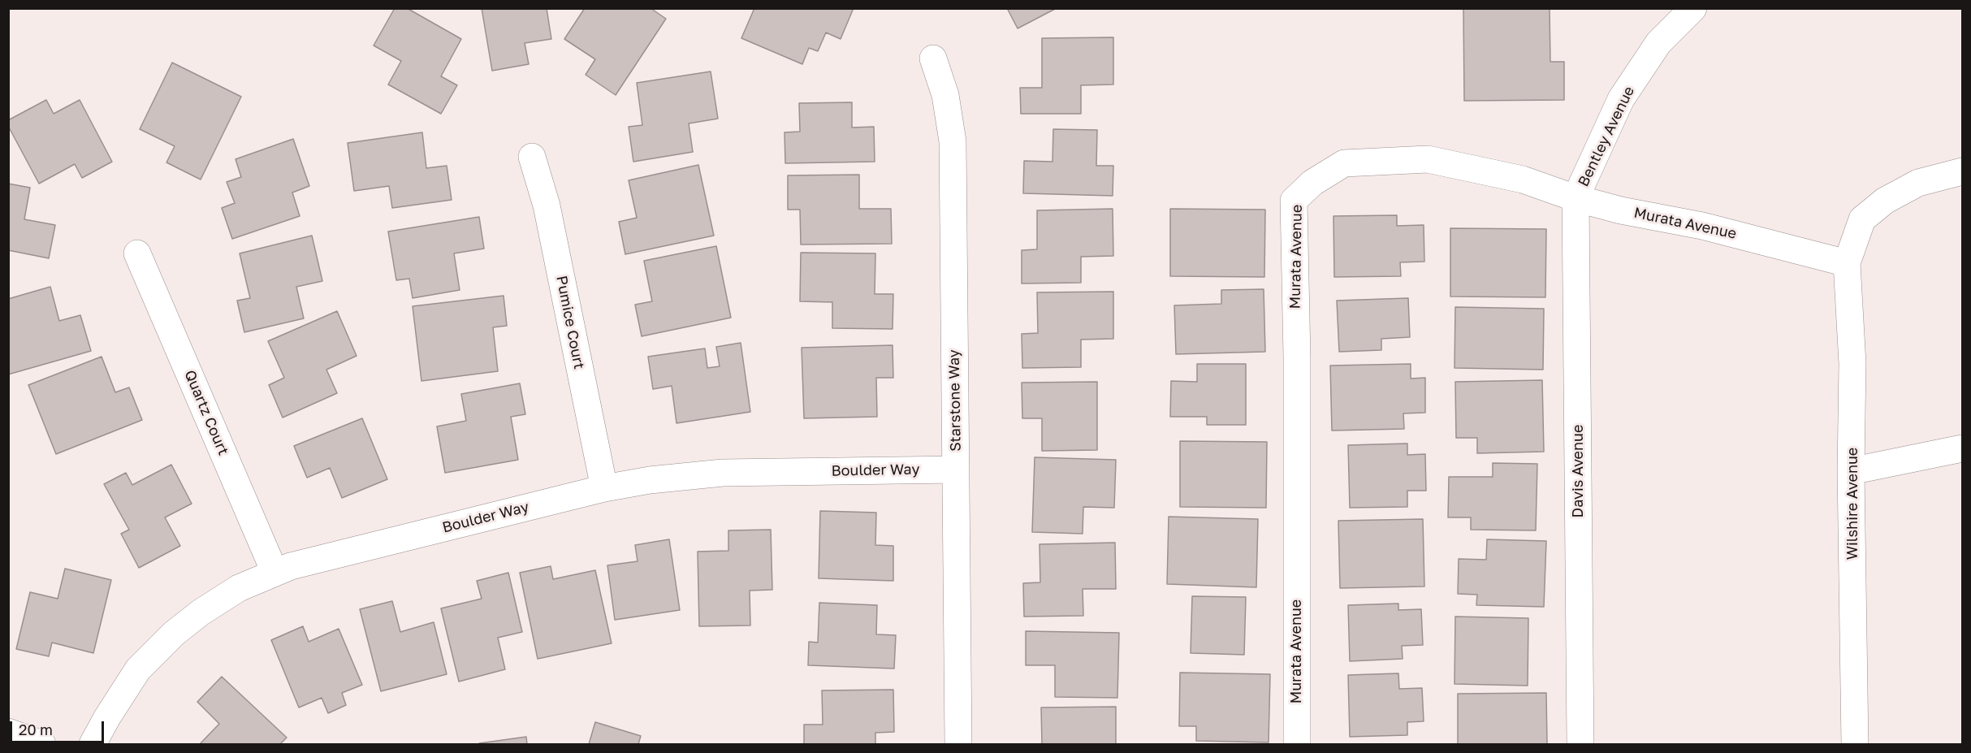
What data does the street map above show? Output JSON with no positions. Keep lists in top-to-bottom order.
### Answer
{
  "streets": {
    "street": [
      "Bentley Avenue",
      "Murata Avenue",
      "Pumice Court",
      "Starstone Way",
      "Quartz Court",
      "Boulder Way",
      "Davis Avenue",
      "Wilshire Avenue"
    ]
  },
  "crossings": [
    ["Bentley Avenue", "Murata Avenue"],
    ["Bentley Avenue", "Davis Avenue"],
    ["Murata Avenue", "Davis Avenue"],
    ["Murata Avenue", "Wilshire Avenue"],
    ["Pumice Court", "Boulder Way"],
    ["Starstone Way", "Boulder Way"],
    ["Quartz Court", "Boulder Way"]
  ],
  "scale_bar": "20 m"
}
